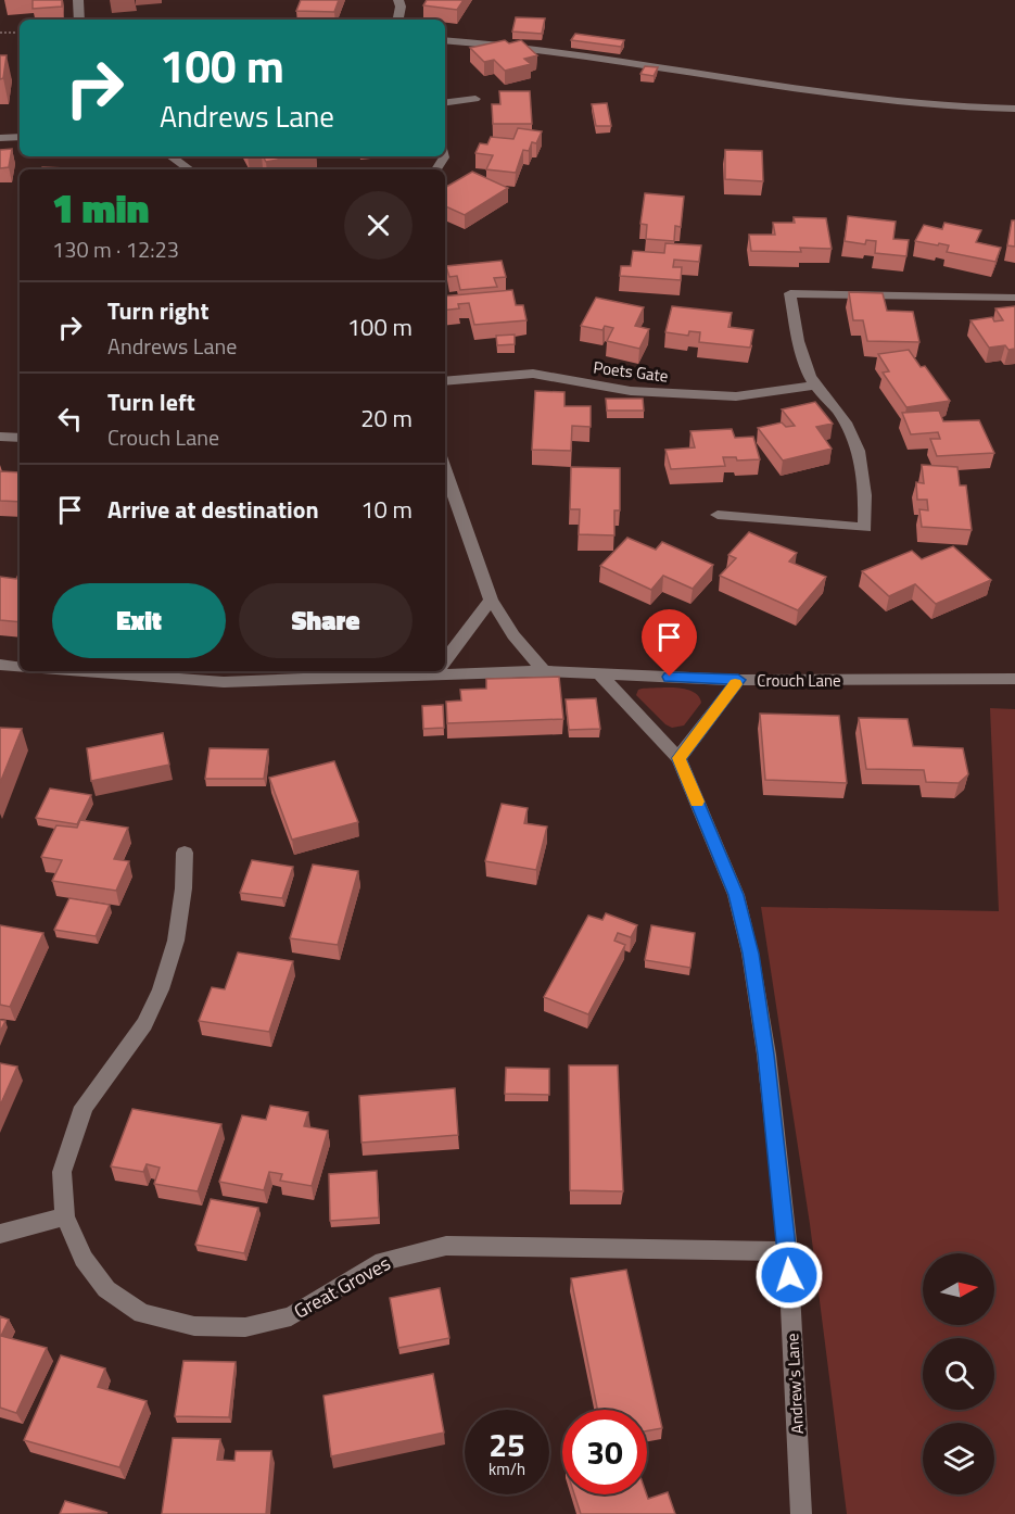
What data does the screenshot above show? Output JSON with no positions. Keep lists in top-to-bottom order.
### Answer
{
  "streets": {
    "street": [
      "Poets Gate",
      "Crouch Lane",
      "Great Groves",
      "Andrew's Lane"
    ]
  },
  "crossings": [
    ["Crouch Lane", "Andrew's Lane"],
    ["Great Groves", "Andrew's Lane"]
  ],
  "north": "right",
  "page": {
    "turn": ["100 m", "Andrews Lane"],
    "heading": ["1 min", "130 m · 12:23"],
    "list": [
      {
        "name": "Turn right",
        "note": "Andrews Lane",
        "value": "100 m"
      },
      {
        "name": "Turn left",
        "note": "Crouch Lane",
        "value": "20 m"
      },
      {
        "name": "Arrive at destination",
        "value": "10 m"
      }
    ],
    "buttons": ["Exit", "Share"],
    "speed": "25 km/h",
    "limit": "30"
  }
}
